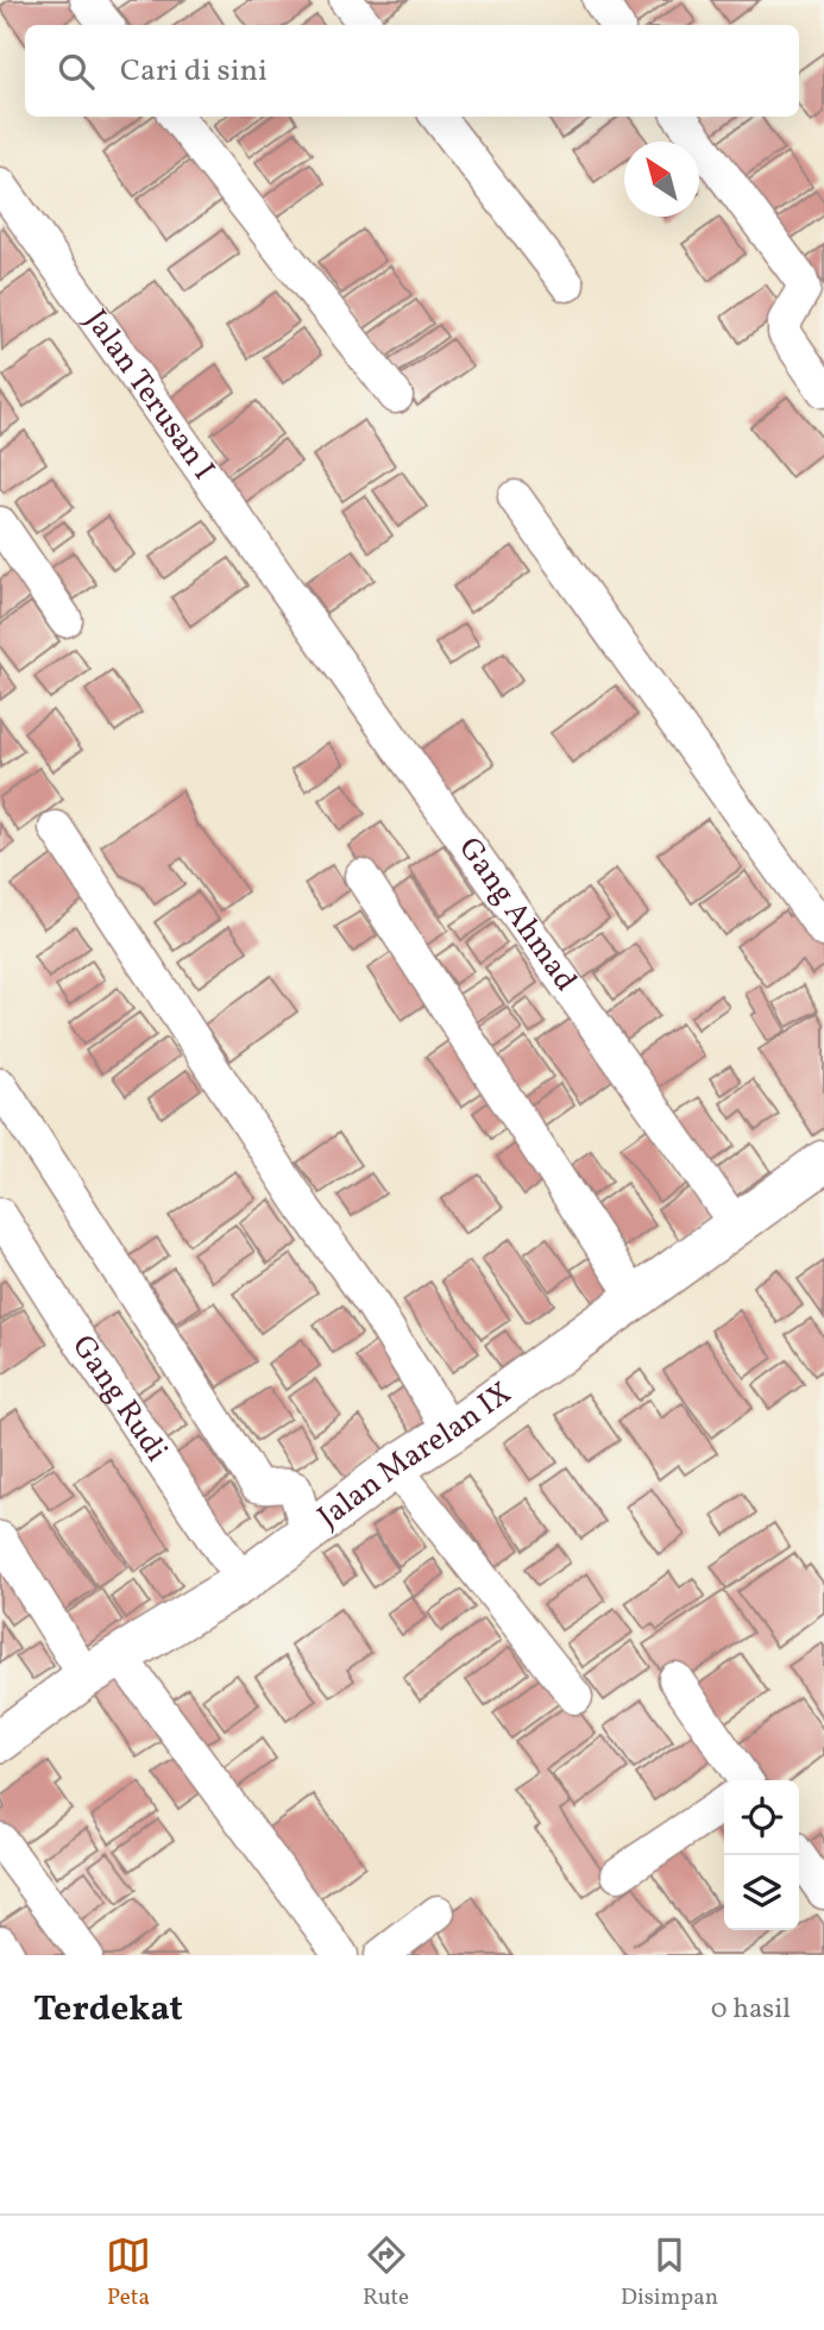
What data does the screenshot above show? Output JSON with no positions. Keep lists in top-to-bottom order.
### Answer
{
  "streets": {
    "main road": ["Jalan Marelan IX"],
    "street": ["Jalan Terusan I", "Gang Ahmad", "Gang Rudi"]
  },
  "crossings": [
    ["Jalan Terusan I", "Gang Ahmad"],
    ["Gang Ahmad", "Jalan Marelan IX"],
    ["Gang Rudi", "Jalan Marelan IX"]
  ],
  "north": "top left",
  "page": {
    "search": "Cari di sini",
    "heading": ["Terdekat", "0 hasil"],
    "nav": ["Peta", "Rute", "Disimpan"]
  }
}
